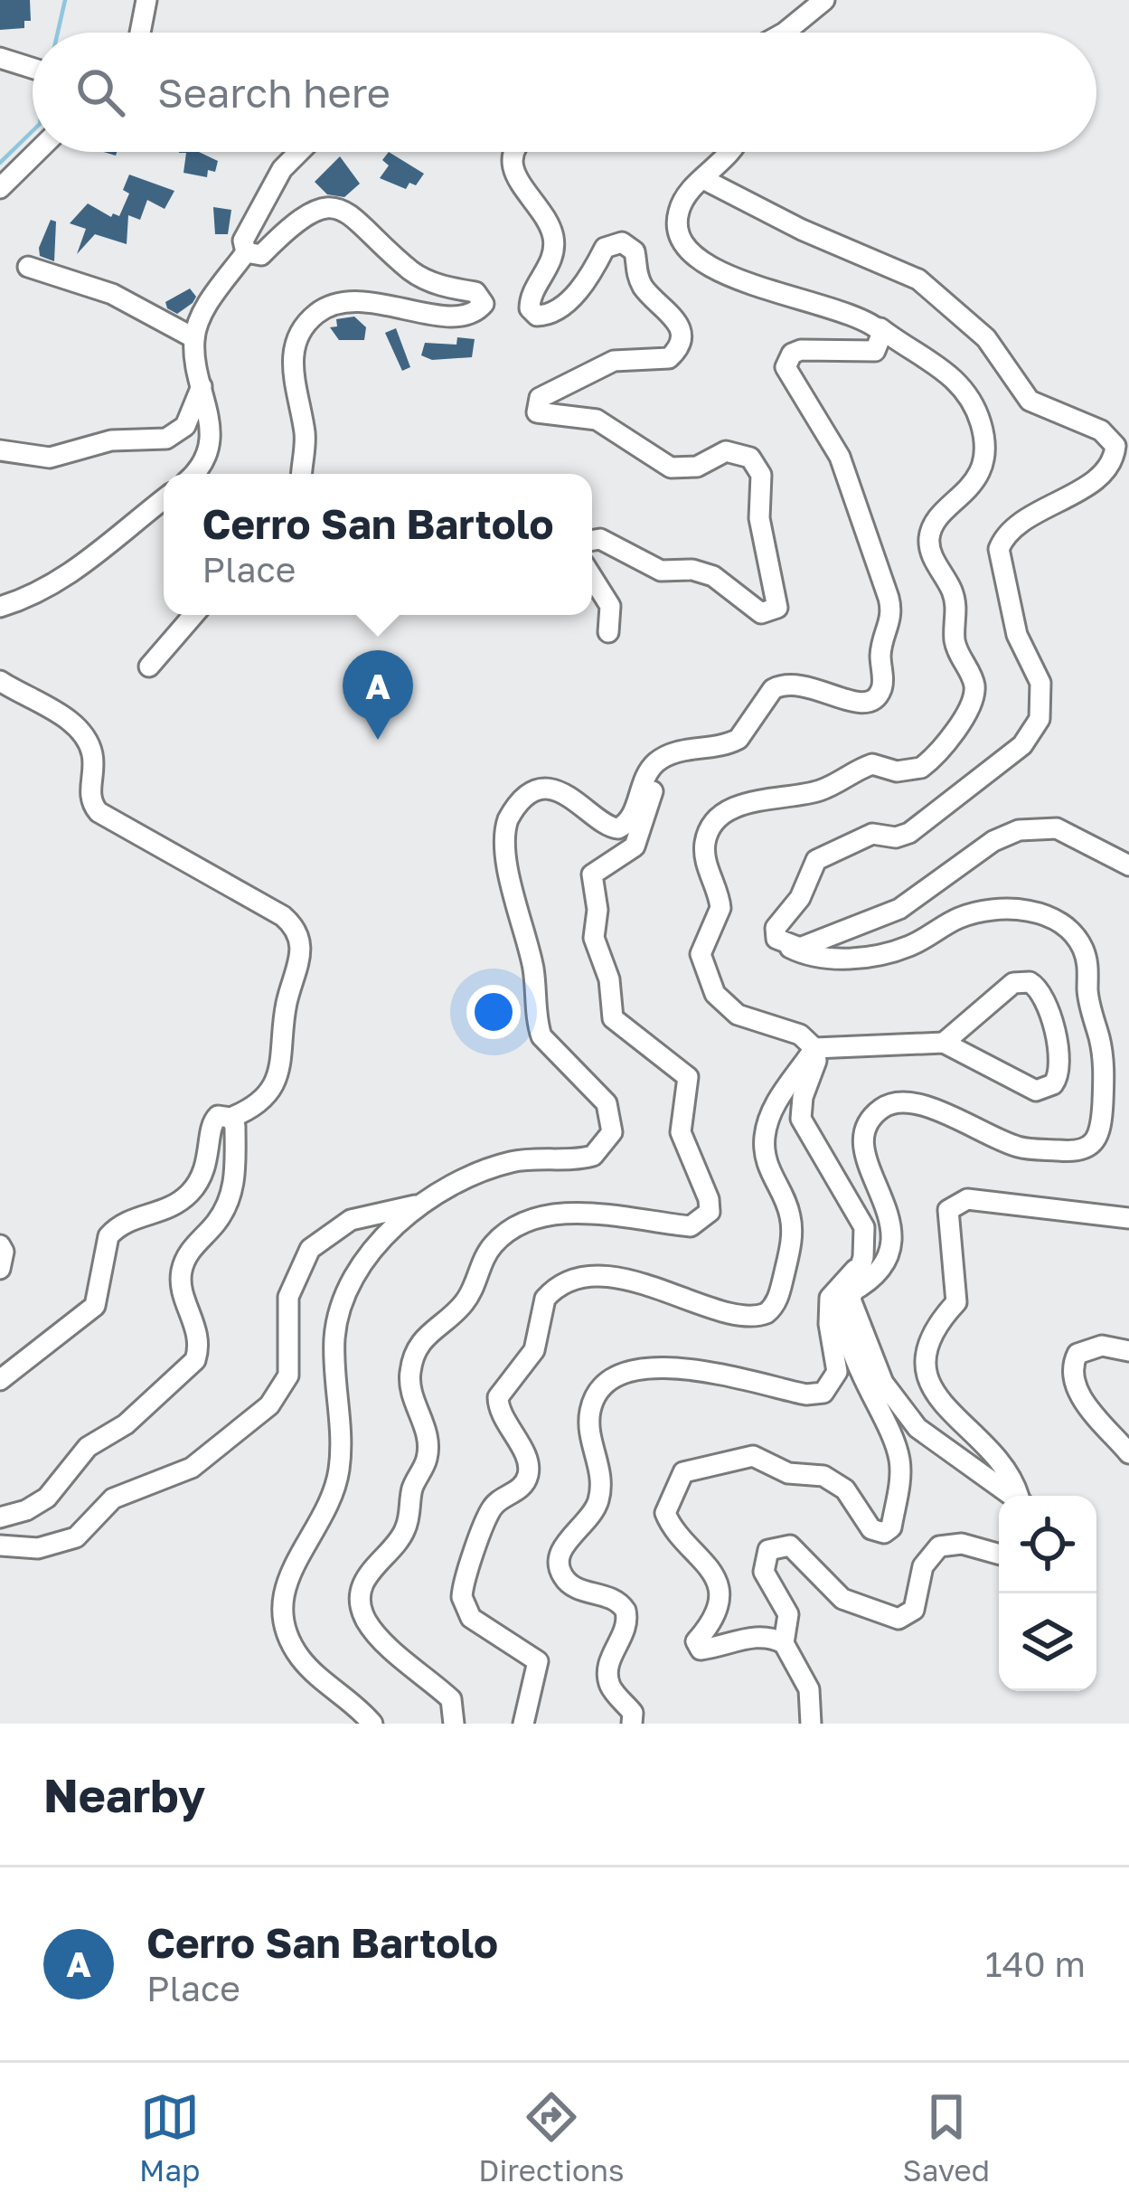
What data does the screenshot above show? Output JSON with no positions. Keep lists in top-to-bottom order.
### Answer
{
  "page": {
    "search": "Search here",
    "popup": ["Cerro San Bartolo", "Place"],
    "pins": "A",
    "heading": "Nearby",
    "list": [
      {
        "mark": "A",
        "name": "Cerro San Bartolo",
        "note": "Place",
        "value": "140 m"
      }
    ],
    "nav": ["Map", "Directions", "Saved"]
  }
}
